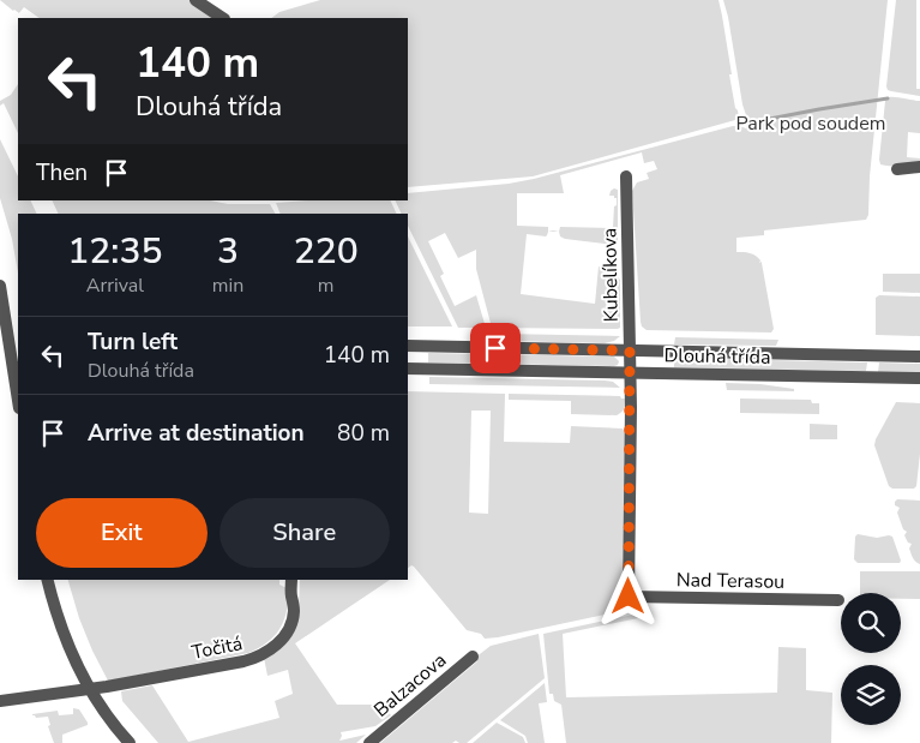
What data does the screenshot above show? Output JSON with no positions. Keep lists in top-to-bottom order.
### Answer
{
  "streets": {
    "street": [
      "Kubelíkova",
      "Dlouhá třída",
      "Nad Terasou",
      "Točitá",
      "Balzacova"
    ]
  },
  "crossings": [
    ["Kubelíkova", "Dlouhá třída"],
    ["Kubelíkova", "Nad Terasou"],
    ["Dlouhá třída", "Nad Terasou"]
  ],
  "parks": ["Park pod soudem"],
  "page": {
    "turn": ["140 m", "Dlouhá třída"],
    "then": "Then",
    "eta": [
      "12:35",
      "Arrival",
      "3",
      "min",
      "220",
      "m"
    ],
    "list": [
      {
        "name": "Turn left",
        "note": "Dlouhá třída",
        "value": "140 m"
      },
      {
        "name": "Arrive at destination",
        "value": "80 m"
      }
    ],
    "buttons": ["Exit", "Share"]
  }
}
